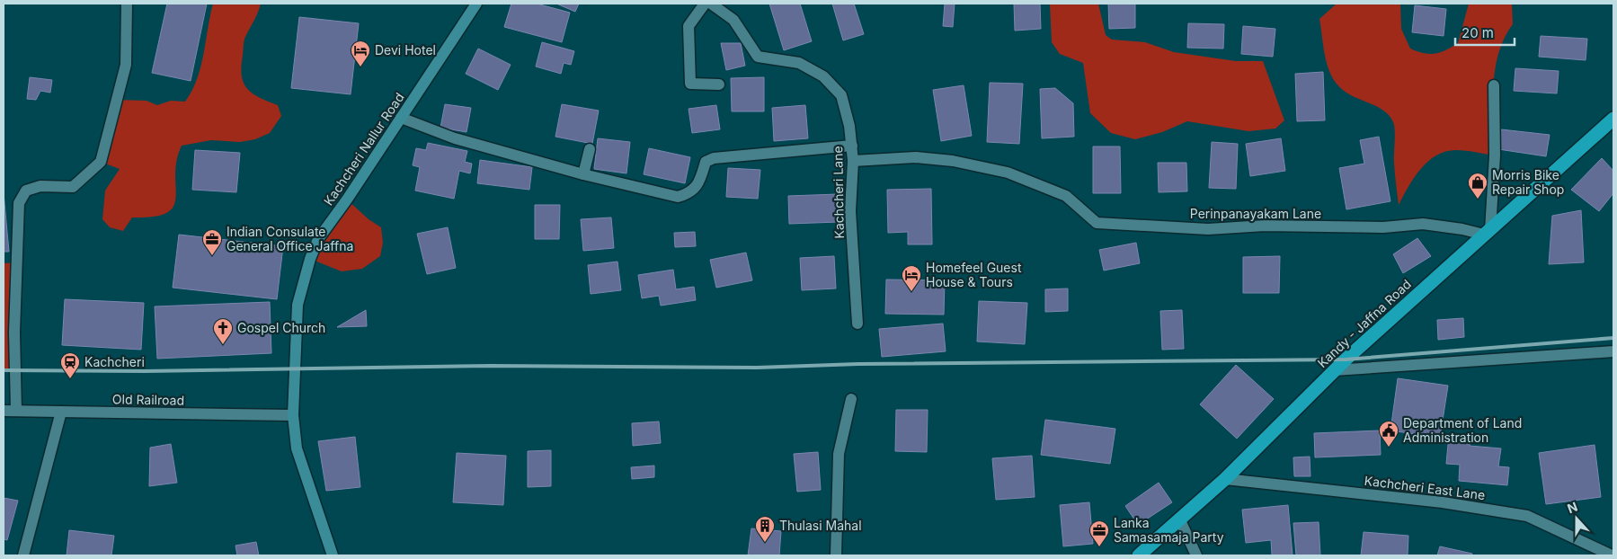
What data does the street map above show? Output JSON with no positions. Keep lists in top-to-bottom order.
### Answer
{
  "streets": {
    "highway": ["Kandy - Jaffna Road"],
    "street": [
      "Kachcheri Nallur Road",
      "Kachcheri Lane",
      "Perinpanayakam Lane",
      "Old Railroad",
      "Kachcheri East Lane"
    ]
  },
  "crossings": [
    ["Kachcheri Nallur Road", "Old Railroad"],
    ["Kachcheri Lane", "Perinpanayakam Lane"],
    ["Perinpanayakam Lane", "Kandy - Jaffna Road"],
    ["Kandy - Jaffna Road", "Kachcheri East Lane"]
  ],
  "places": {
    "hotel": ["Devi Hotel", "Homefeel Guest House & Tours"],
    "shop": ["Morris Bike Repair Shop"],
    "office": ["Indian Consulate General Office Jaffna", "Lanka Samasamaja Party"],
    "church": ["Gospel Church"],
    "station": ["Kachcheri"],
    "public building": ["Department of Land Administration"],
    "building": ["Thulasi Mahal"]
  },
  "scale_bar": "20 m",
  "north": "top"
}
